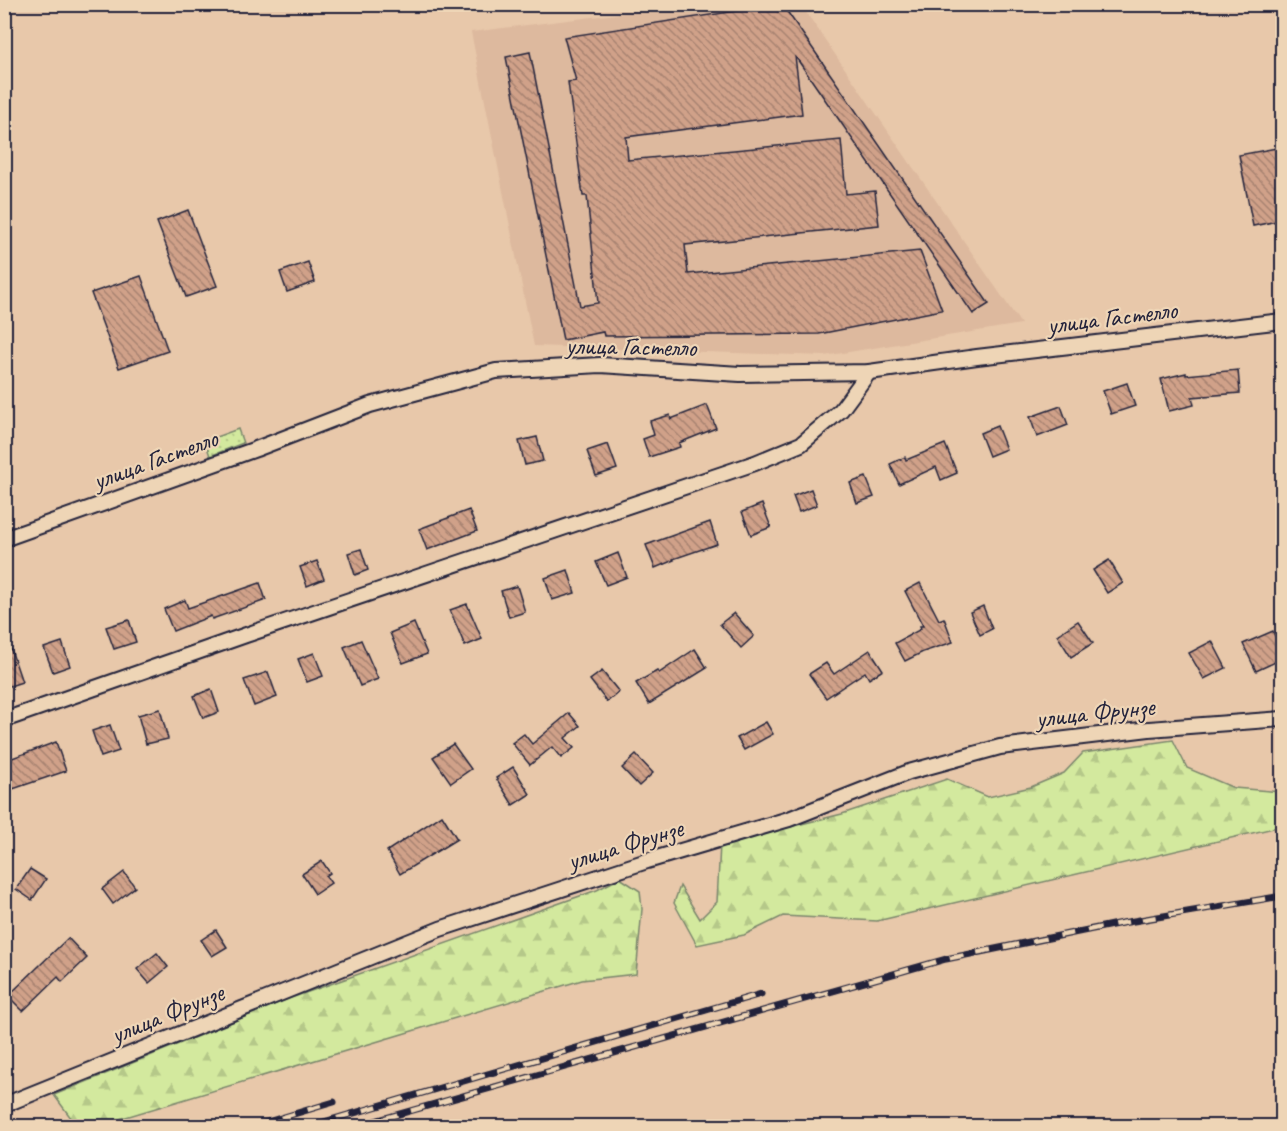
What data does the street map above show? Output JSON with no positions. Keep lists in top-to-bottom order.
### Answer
{
  "streets": {
    "street": ["улица Гастелло", "улица Фрунзе"]
  }
}
